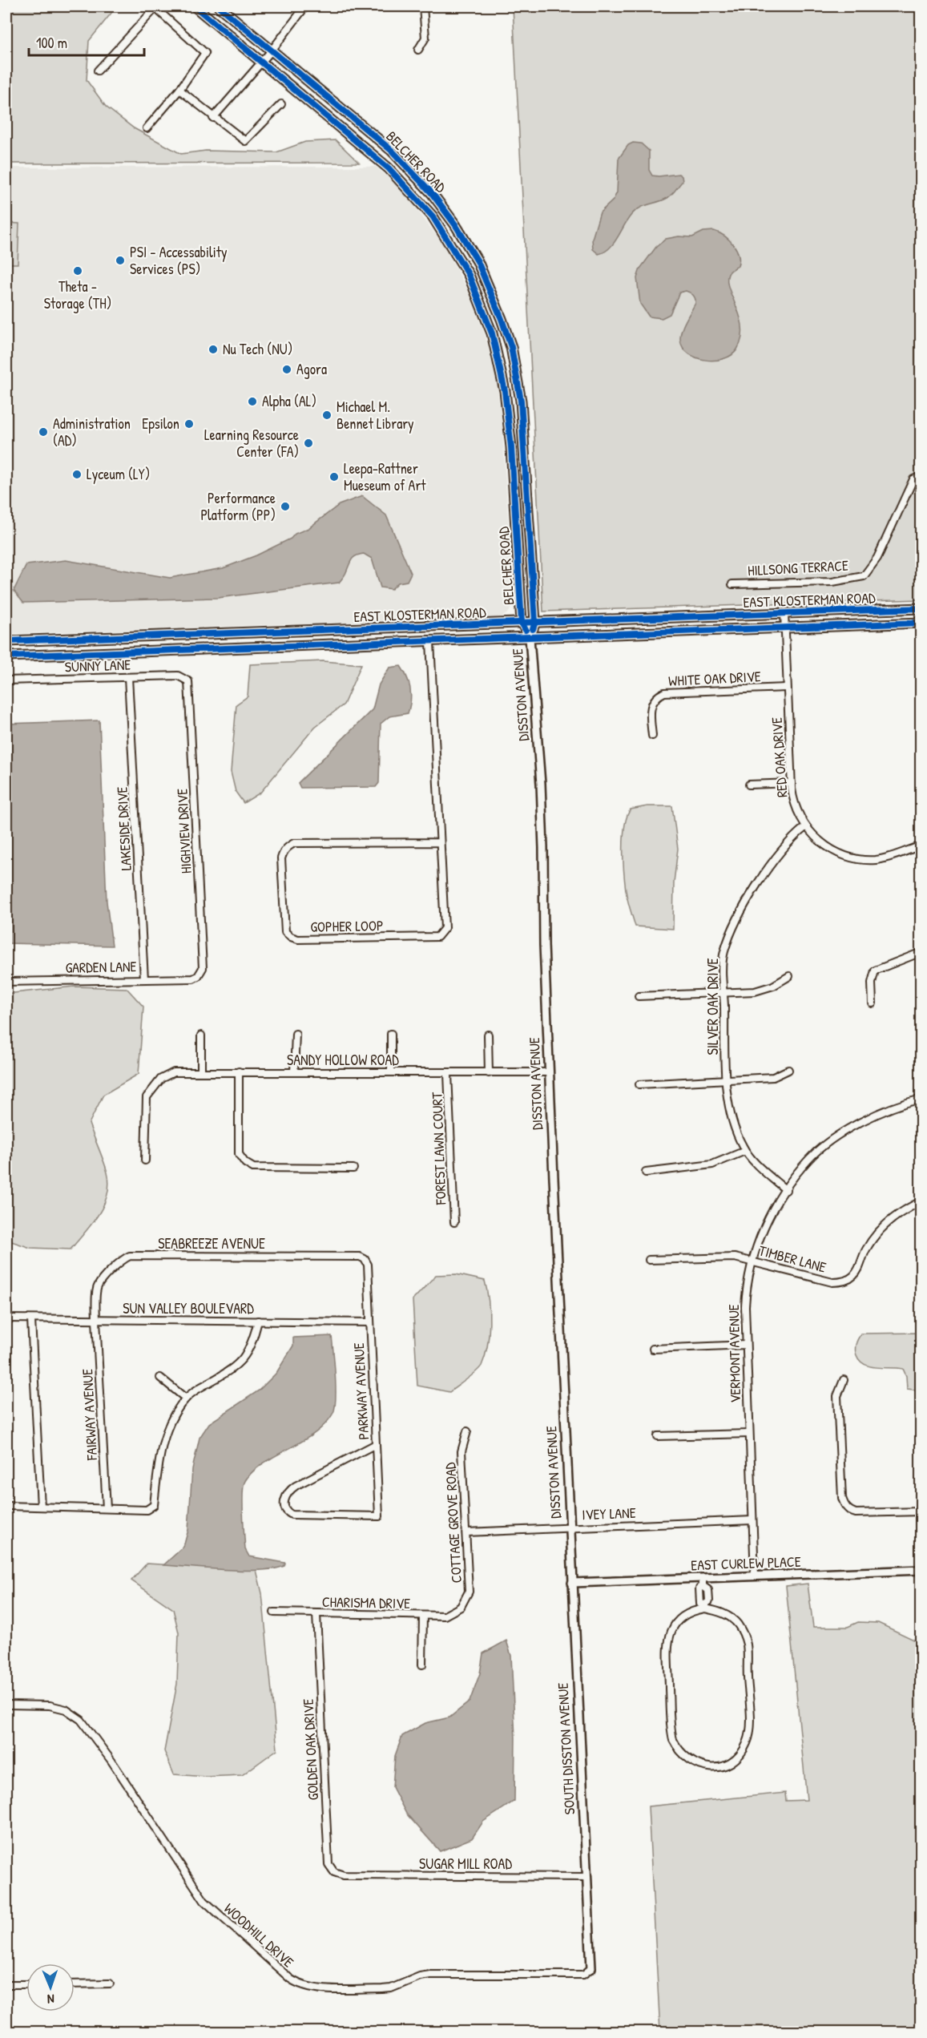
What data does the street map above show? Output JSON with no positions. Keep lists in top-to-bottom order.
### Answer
{
  "streets": {
    "main road": ["BELCHER ROAD", "EAST KLOSTERMAN ROAD"],
    "street": [
      "HILLSONG TERRACE",
      "SUNNY LANE",
      "WHITE OAK DRIVE",
      "DISSTON AVENUE",
      "RED OAK DRIVE",
      "LAKESIDE DRIVE",
      "HIGHVIEW DRIVE",
      "GOPHER LOOP",
      "GARDEN LANE",
      "SILVER OAK DRIVE",
      "SANDY HOLLOW ROAD",
      "FOREST LAWN COURT",
      "SEABREEZE AVENUE",
      "TIMBER LANE",
      "SUN VALLEY BOULEVARD",
      "VERMONT AVENUE",
      "PARKWAY AVENUE",
      "FAIRWAY AVENUE",
      "IVEY LANE",
      "COTTAGE GROVE ROAD",
      "EAST CURLEW PLACE",
      "CHARISMA DRIVE",
      "SOUTH DISSTON AVENUE",
      "GOLDEN OAK DRIVE",
      "SUGAR MILL ROAD",
      "WOODHILL DRIVE"
    ]
  },
  "crossings": [
    ["BELCHER ROAD", "EAST KLOSTERMAN ROAD"],
    ["BELCHER ROAD", "DISSTON AVENUE"],
    ["EAST KLOSTERMAN ROAD", "DISSTON AVENUE"],
    ["EAST KLOSTERMAN ROAD", "RED OAK DRIVE"],
    ["EAST KLOSTERMAN ROAD", "GOPHER LOOP"],
    ["SUNNY LANE", "LAKESIDE DRIVE"],
    ["SUNNY LANE", "HIGHVIEW DRIVE"],
    ["WHITE OAK DRIVE", "RED OAK DRIVE"],
    ["DISSTON AVENUE", "SANDY HOLLOW ROAD"],
    ["DISSTON AVENUE", "IVEY LANE"],
    ["DISSTON AVENUE", "SOUTH DISSTON AVENUE"],
    ["RED OAK DRIVE", "SILVER OAK DRIVE"],
    ["LAKESIDE DRIVE", "GARDEN LANE"],
    ["HIGHVIEW DRIVE", "GARDEN LANE"],
    ["SILVER OAK DRIVE", "VERMONT AVENUE"],
    ["SANDY HOLLOW ROAD", "FOREST LAWN COURT"],
    ["SEABREEZE AVENUE", "SUN VALLEY BOULEVARD"],
    ["SEABREEZE AVENUE", "PARKWAY AVENUE"],
    ["SEABREEZE AVENUE", "FAIRWAY AVENUE"],
    ["TIMBER LANE", "VERMONT AVENUE"],
    ["SUN VALLEY BOULEVARD", "PARKWAY AVENUE"],
    ["SUN VALLEY BOULEVARD", "FAIRWAY AVENUE"],
    ["VERMONT AVENUE", "IVEY LANE"],
    ["VERMONT AVENUE", "EAST CURLEW PLACE"],
    ["IVEY LANE", "COTTAGE GROVE ROAD"],
    ["IVEY LANE", "SOUTH DISSTON AVENUE"],
    ["COTTAGE GROVE ROAD", "CHARISMA DRIVE"],
    ["EAST CURLEW PLACE", "SOUTH DISSTON AVENUE"],
    ["CHARISMA DRIVE", "GOLDEN OAK DRIVE"],
    ["SOUTH DISSTON AVENUE", "SUGAR MILL ROAD"],
    ["SOUTH DISSTON AVENUE", "WOODHILL DRIVE"],
    ["GOLDEN OAK DRIVE", "SUGAR MILL ROAD"]
  ],
  "places": [
    "PSI - Accessability Services (PS)",
    "Theta - Storage (TH)",
    "Nu Tech (NU)",
    "Agora",
    "Alpha (AL)",
    "Michael M. Bennet Library",
    "Epsilon",
    "Administration (AD)",
    "Learning Resource Center (FA)",
    "Lyceum (LY)",
    "Leepa-Rattner Mueseum of Art",
    "Performance Platform (PP)"
  ],
  "scale_bar": "100 m",
  "north": "bottom"
}
